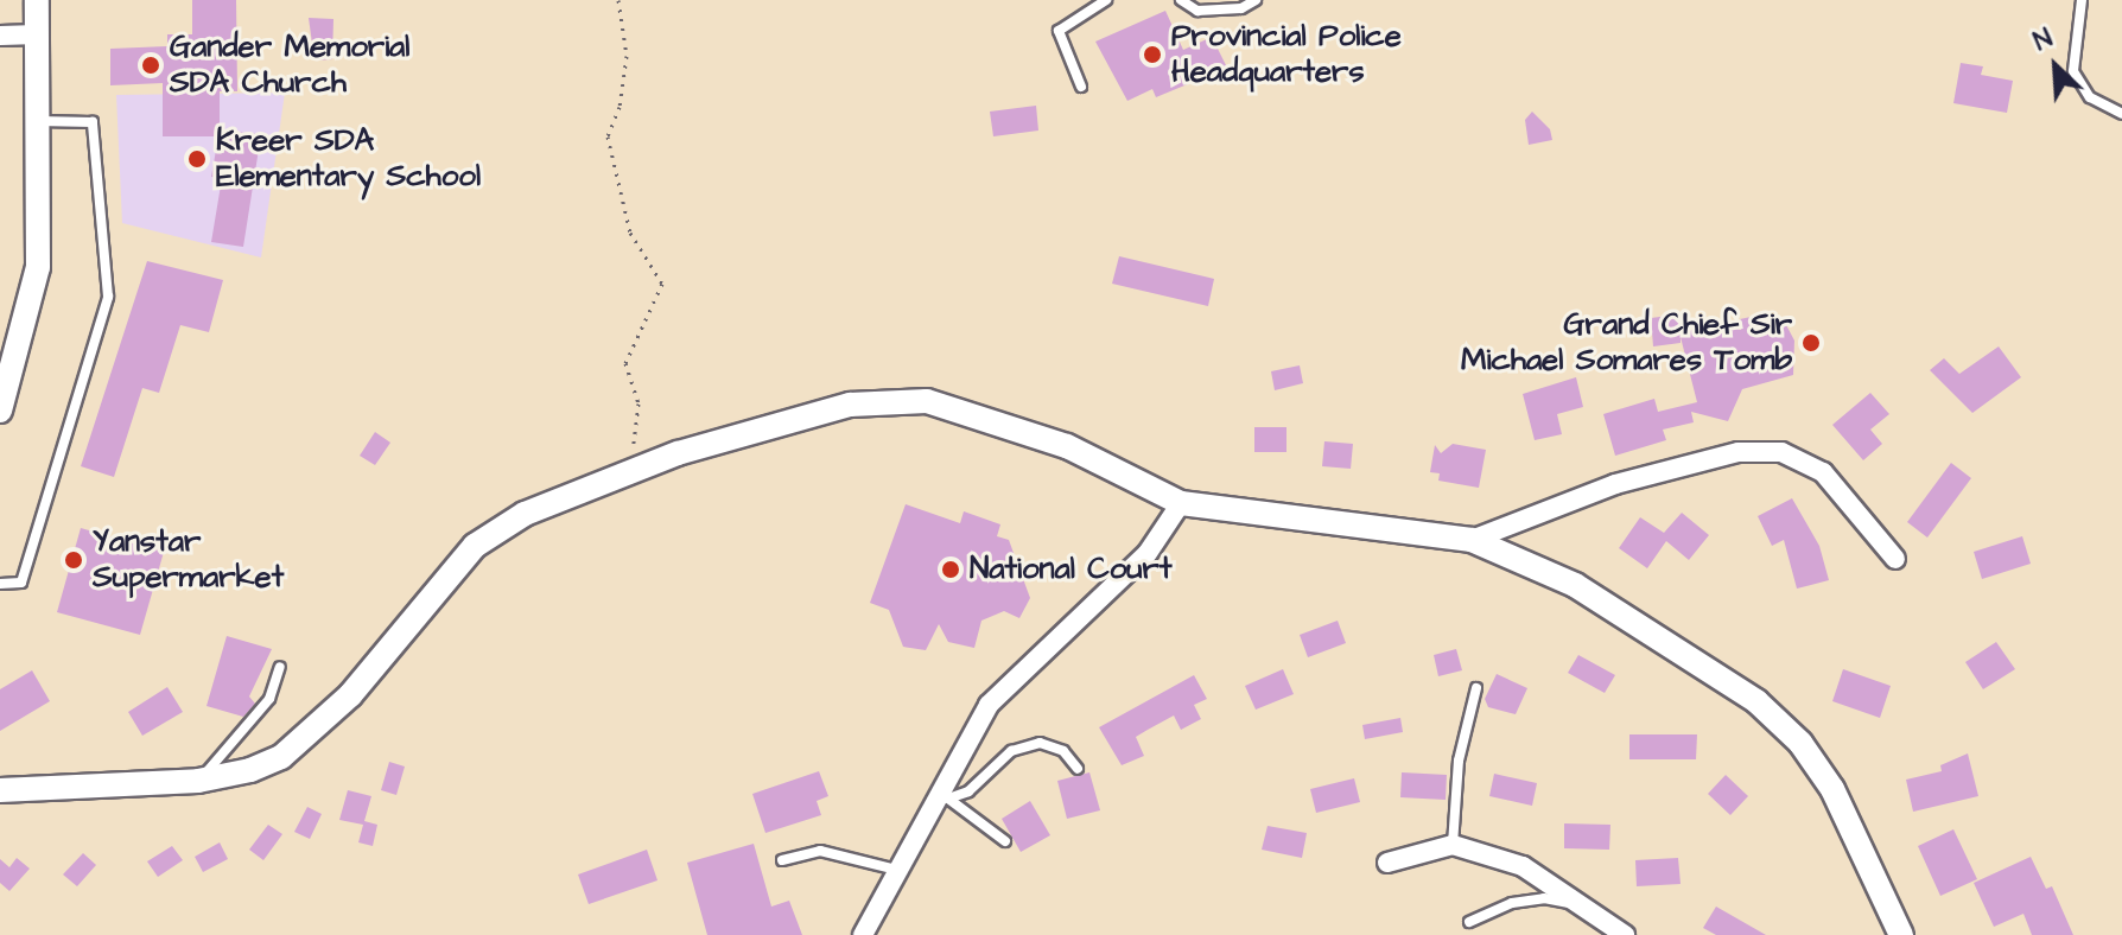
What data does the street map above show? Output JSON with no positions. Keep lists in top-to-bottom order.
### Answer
{
  "places": [
    "Provincial Police Headquarters",
    "Gander Memorial SDA Church",
    "Kreer SDA Elementary School",
    "Grand Chief Sir Michael Somares Tomb",
    "Yanstar Supermarket",
    "National Court"
  ],
  "north": "top left"
}
